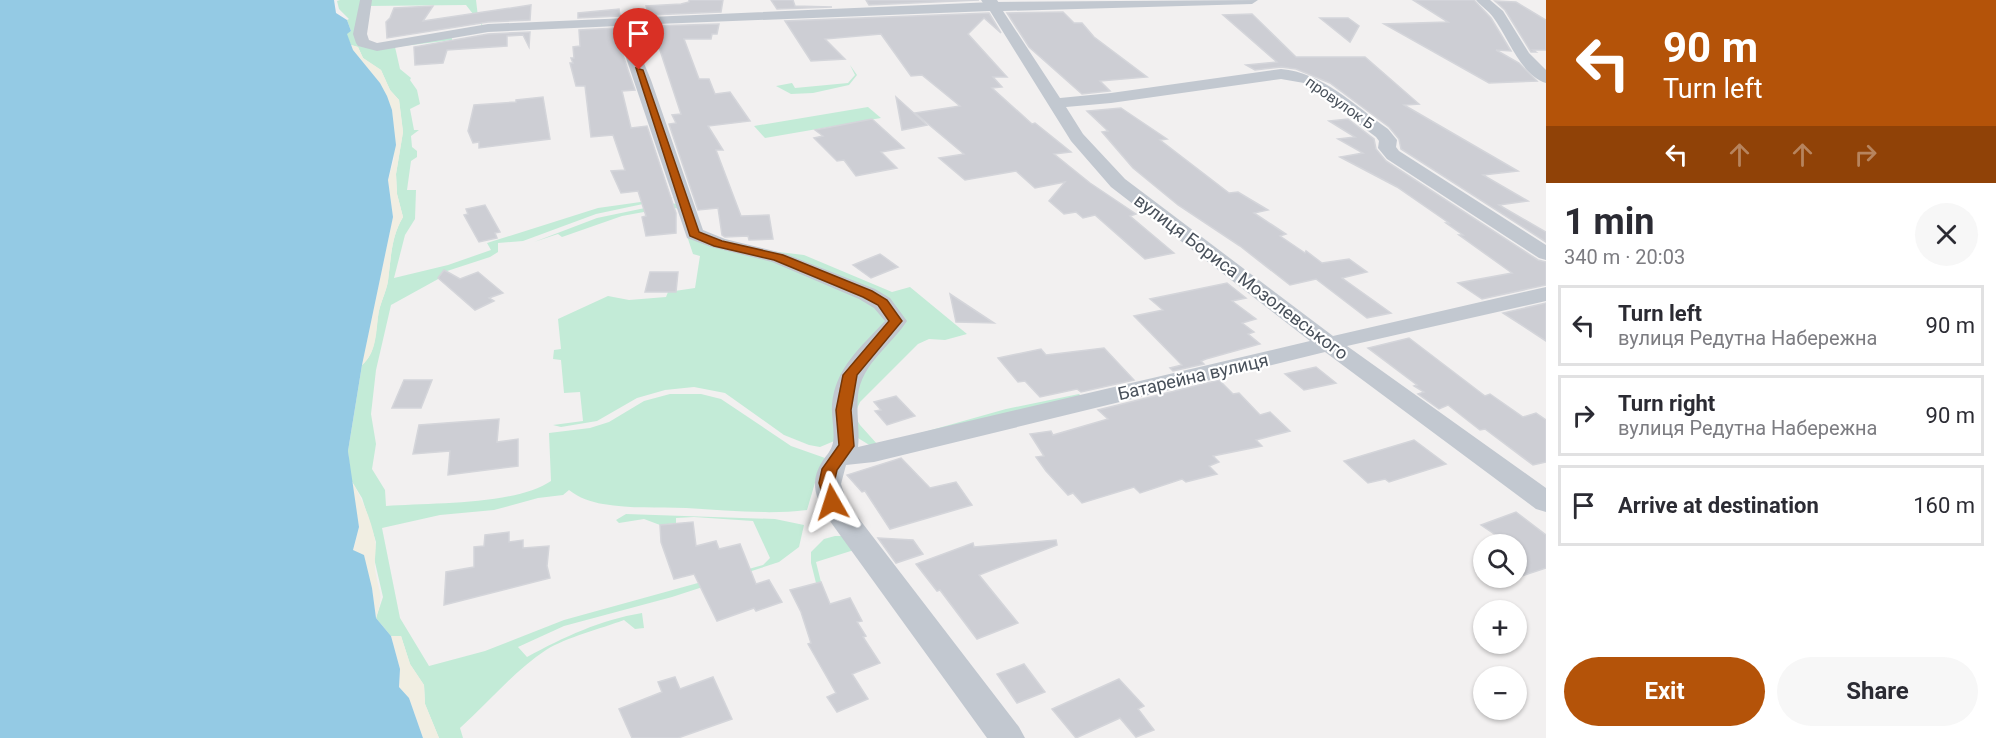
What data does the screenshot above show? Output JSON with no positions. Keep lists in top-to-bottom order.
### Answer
{
  "streets": {
    "street": ["провулок Б", "вулиця Бориса Мозолевського", "Батарейна вулиця"]
  },
  "crossings": [
    ["провулок Б", "вулиця Бориса Мозолевського"],
    ["вулиця Бориса Мозолевського", "Батарейна вулиця"]
  ],
  "page": {
    "turn": ["90 m", "Turn left"],
    "heading": ["1 min", "340 m · 20:03"],
    "list": [
      {
        "name": "Turn left",
        "note": "вулиця Редутна Набережна",
        "value": "90 m"
      },
      {
        "name": "Turn right",
        "note": "вулиця Редутна Набережна",
        "value": "90 m"
      },
      {
        "name": "Arrive at destination",
        "value": "160 m"
      }
    ],
    "map_buttons": ["+", "−"],
    "buttons": ["Exit", "Share"]
  }
}
